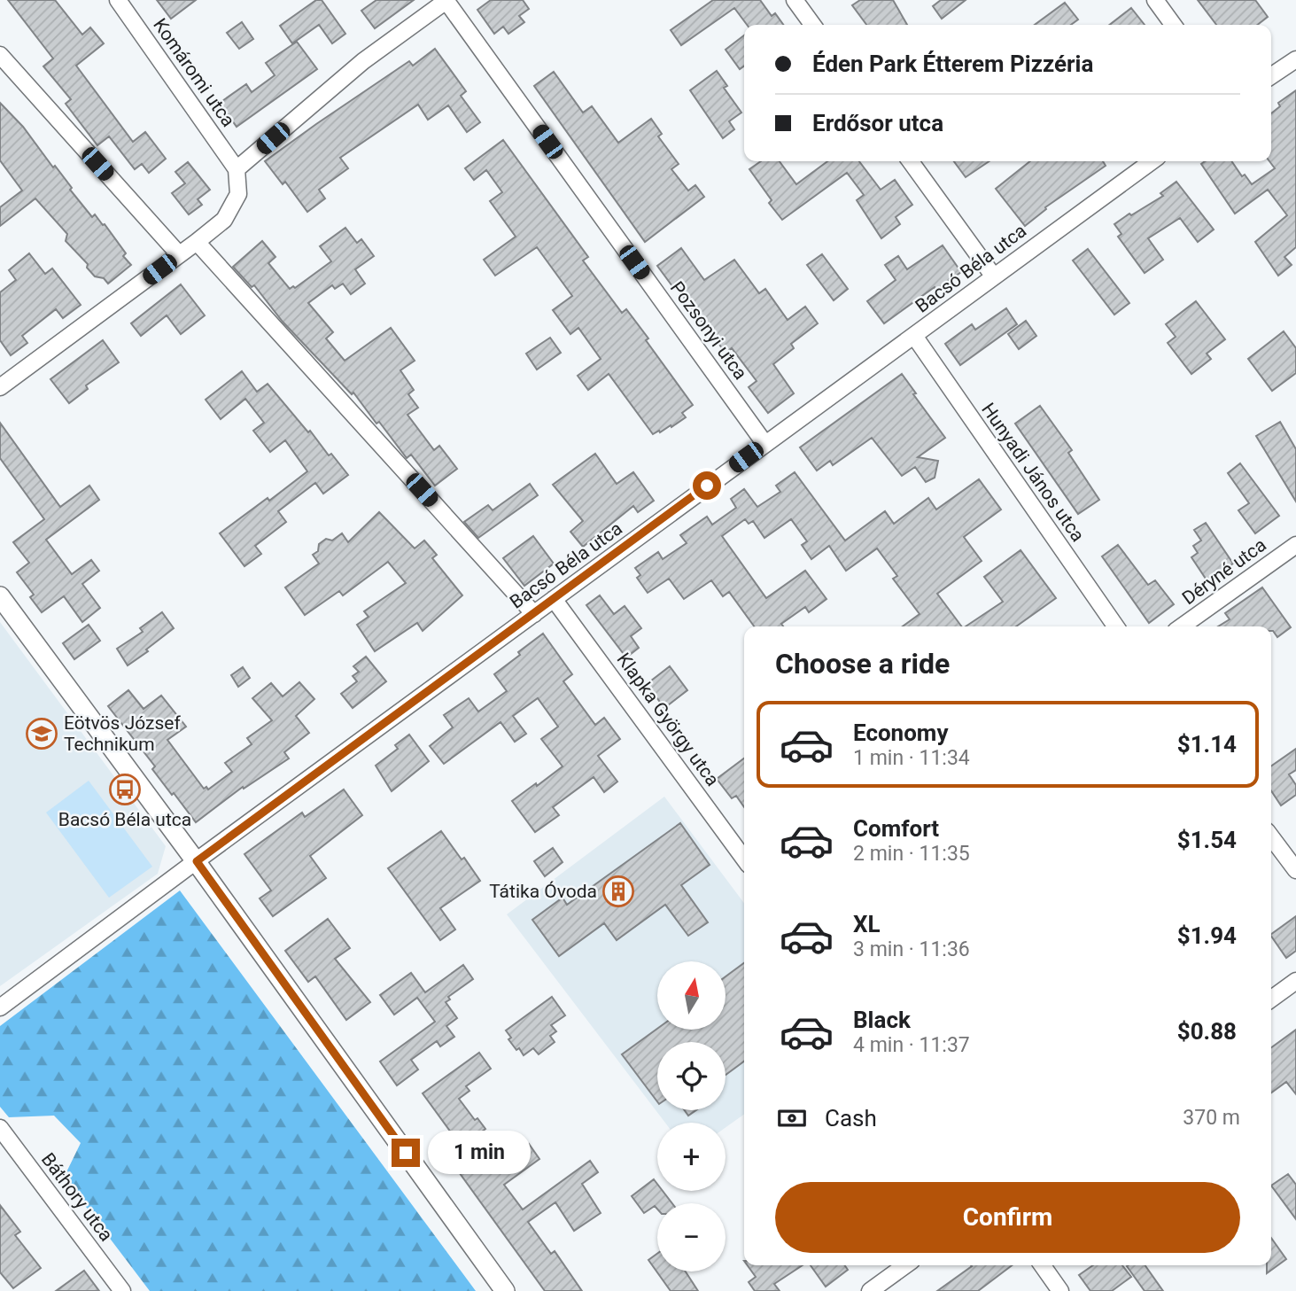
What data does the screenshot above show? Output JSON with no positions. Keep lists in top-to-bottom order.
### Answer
{
  "streets": {
    "street": [
      "Komáromi utca",
      "Bacsó Béla utca",
      "Pozsonyi utca",
      "Hunyadi János utca",
      "Déryné utca",
      "Klapka György utca",
      "Báthory utca"
    ]
  },
  "crossings": [
    ["Bacsó Béla utca", "Pozsonyi utca"],
    ["Bacsó Béla utca", "Hunyadi János utca"],
    ["Bacsó Béla utca", "Klapka György utca"]
  ],
  "places": {
    "school or university": ["Eötvös József Technikum"],
    "bus stop": ["Bacsó Béla utca"],
    "building": ["Tátika Óvoda"]
  },
  "north": "top",
  "page": {
    "banner": ["Éden Park Étterem Pizzéria", "Erdősor utca"],
    "heading": "Choose a ride",
    "list": [
      {
        "name": "Economy",
        "note": "1 min · 11:34",
        "value": "$1.14"
      },
      {
        "name": "Comfort",
        "note": "2 min · 11:35",
        "value": "$1.54"
      },
      {
        "name": "XL",
        "note": "3 min · 11:36",
        "value": "$1.94"
      },
      {
        "name": "Black",
        "note": "4 min · 11:37",
        "value": "$0.88"
      }
    ],
    "map_buttons": ["+", "−"],
    "pay": ["Cash", "370 m"],
    "bubble": "1 min",
    "buttons": "Confirm"
  }
}
